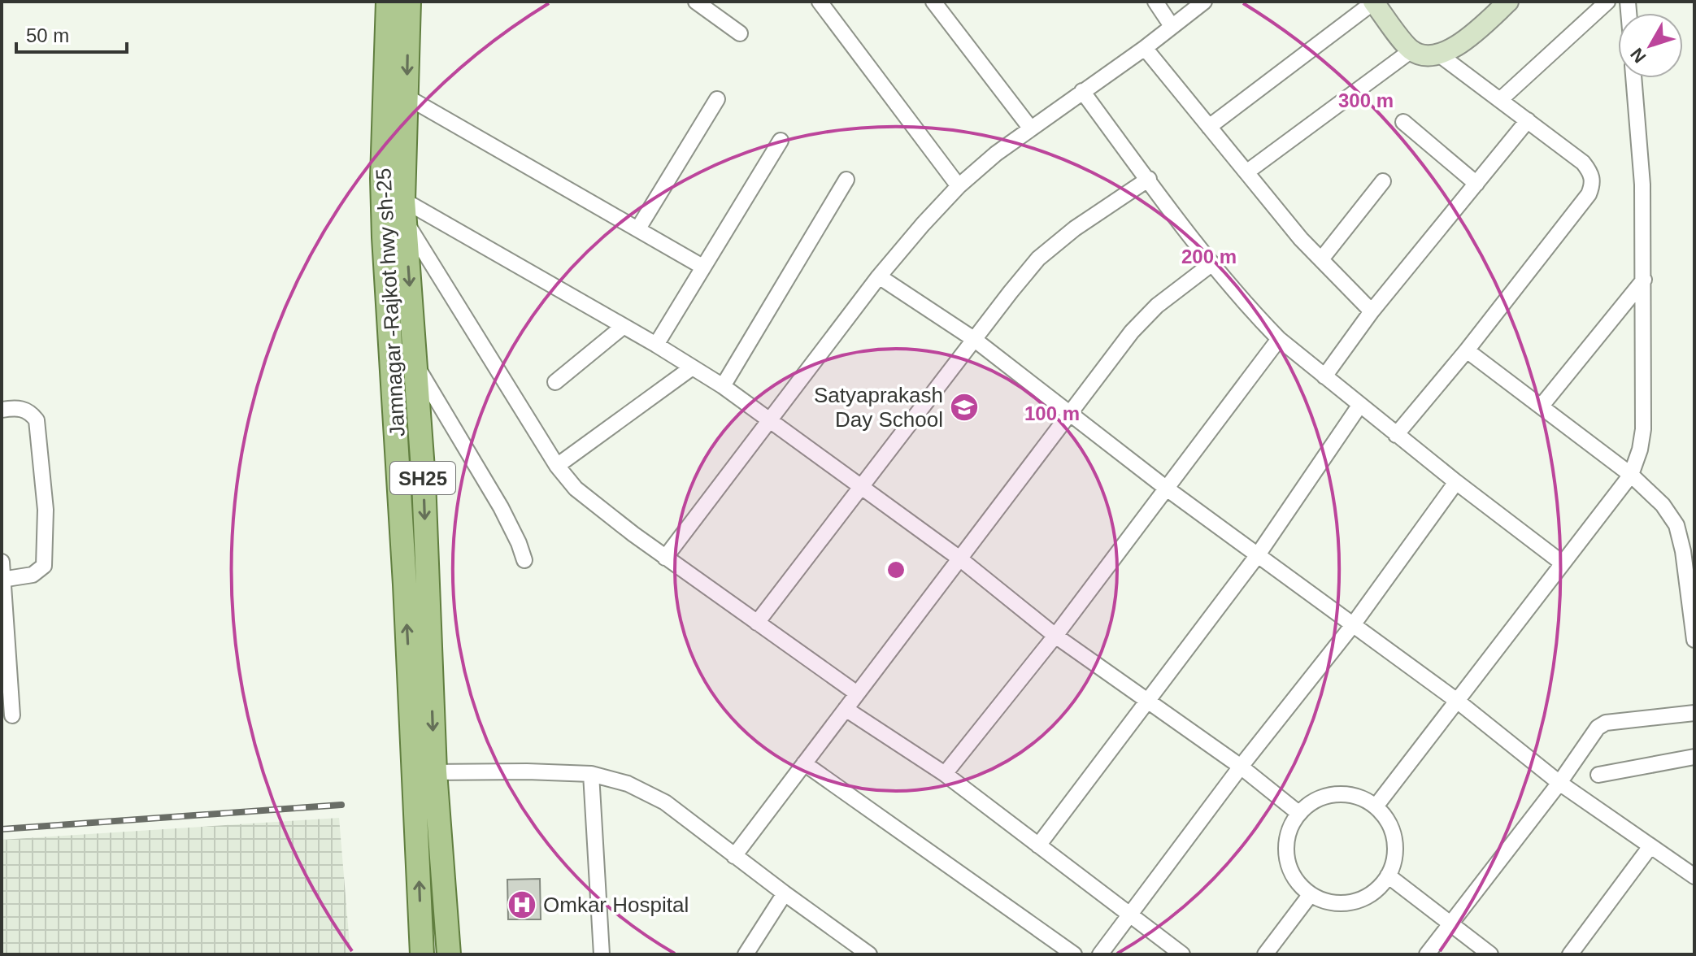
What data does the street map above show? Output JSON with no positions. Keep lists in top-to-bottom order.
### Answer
{
  "streets": {
    "main road": ["Jamnagar -Rajkot hwy sh-25", "SH25"]
  },
  "crossings": [
    ["Jamnagar -Rajkot hwy sh-25", "SH25"]
  ],
  "places": {
    "school or university": ["Satyaprakash Day School"],
    "hospital": ["Omkar Hospital"]
  },
  "scale_bar": "50 m",
  "north": "bottom left",
  "rings": ["300 m", "200 m", "100 m"]
}
